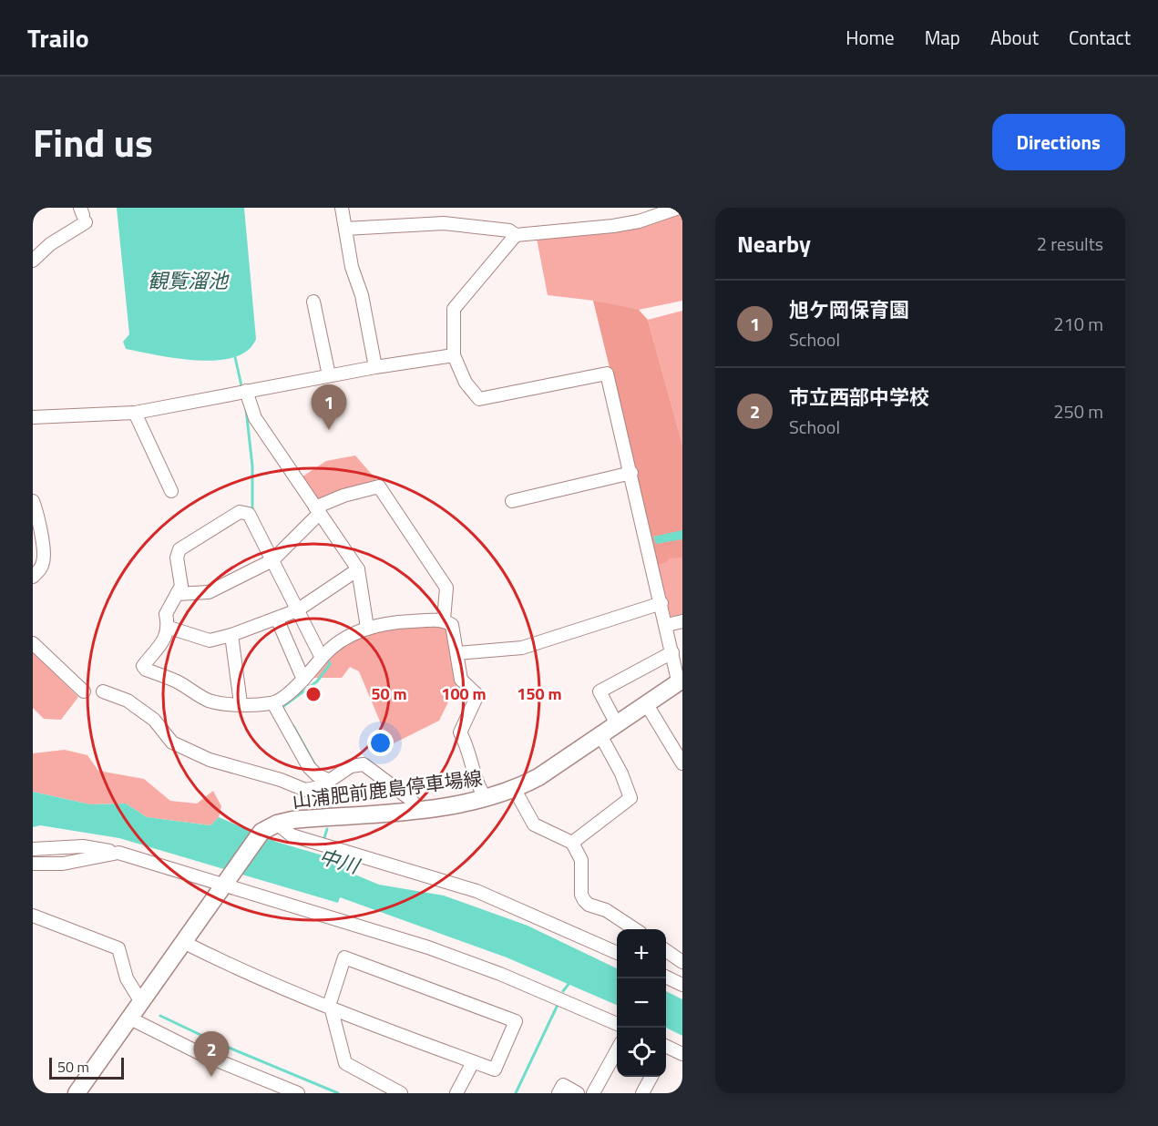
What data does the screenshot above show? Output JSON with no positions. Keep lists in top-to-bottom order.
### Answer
{
  "streets": {
    "main road": ["山浦肥前鹿島停車場線"]
  },
  "water": ["観覧溜池", "中川"],
  "scale_bar": "50 m",
  "page": {
    "header": "Trailo",
    "nav": [
      "Home",
      "Map",
      "About",
      "Contact"
    ],
    "title": "Find us",
    "buttons": "Directions",
    "heading": ["Nearby", "2 results"],
    "list": [
      {
        "mark": "1",
        "name": "旭ケ岡保育園",
        "note": "School",
        "value": "210 m"
      },
      {
        "mark": "2",
        "name": "市立西部中学校",
        "note": "School",
        "value": "250 m"
      }
    ],
    "pins": ["1", "2"],
    "map_buttons": ["+", "−"],
    "scale": "50 m"
  },
  "rings": ["50 m", "100 m", "150 m"]
}
